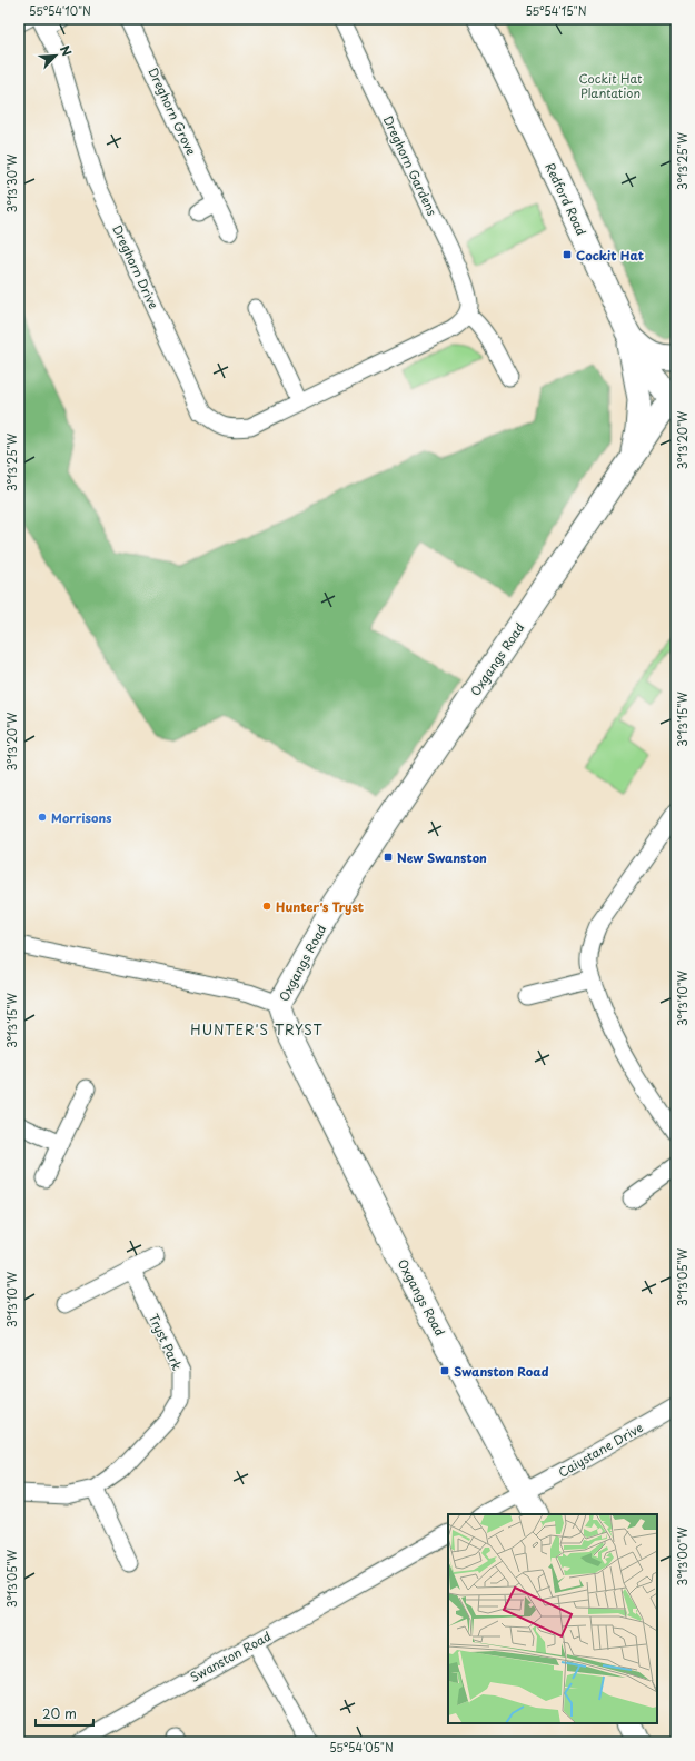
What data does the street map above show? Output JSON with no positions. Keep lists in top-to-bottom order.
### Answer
{
  "streets": {
    "main road": ["Redford Road", "Oxgangs Road"],
    "street": [
      "Dreghorn Grove",
      "Dreghorn Gardens",
      "Dreghorn Drive",
      "Tryst Park",
      "Caiystane Drive",
      "Swanston Road"
    ]
  },
  "crossings": [
    ["Dreghorn Gardens", "Dreghorn Drive"],
    ["Redford Road", "Oxgangs Road"],
    ["Oxgangs Road", "Caiystane Drive"]
  ],
  "districts": ["HUNTER'S TRYST"],
  "parks": ["Cockit Hat Plantation"],
  "places": {
    "transit": ["Cockit Hat", "New Swanston", "Swanston Road"],
    "other": ["Morrisons", "Hunter's Tryst"]
  },
  "scale_bar": "20 m",
  "north": "top right",
  "coordinates": [
    "55°54'10\"N",
    "55°54'15\"N",
    "3°13'25\"W",
    "3°13'30\"W",
    "3°13'20\"W",
    "3°13'15\"W",
    "3°13'10\"W",
    "3°13'05\"W",
    "3°13'00\"W",
    "55°54'05\"N"
  ]
}
